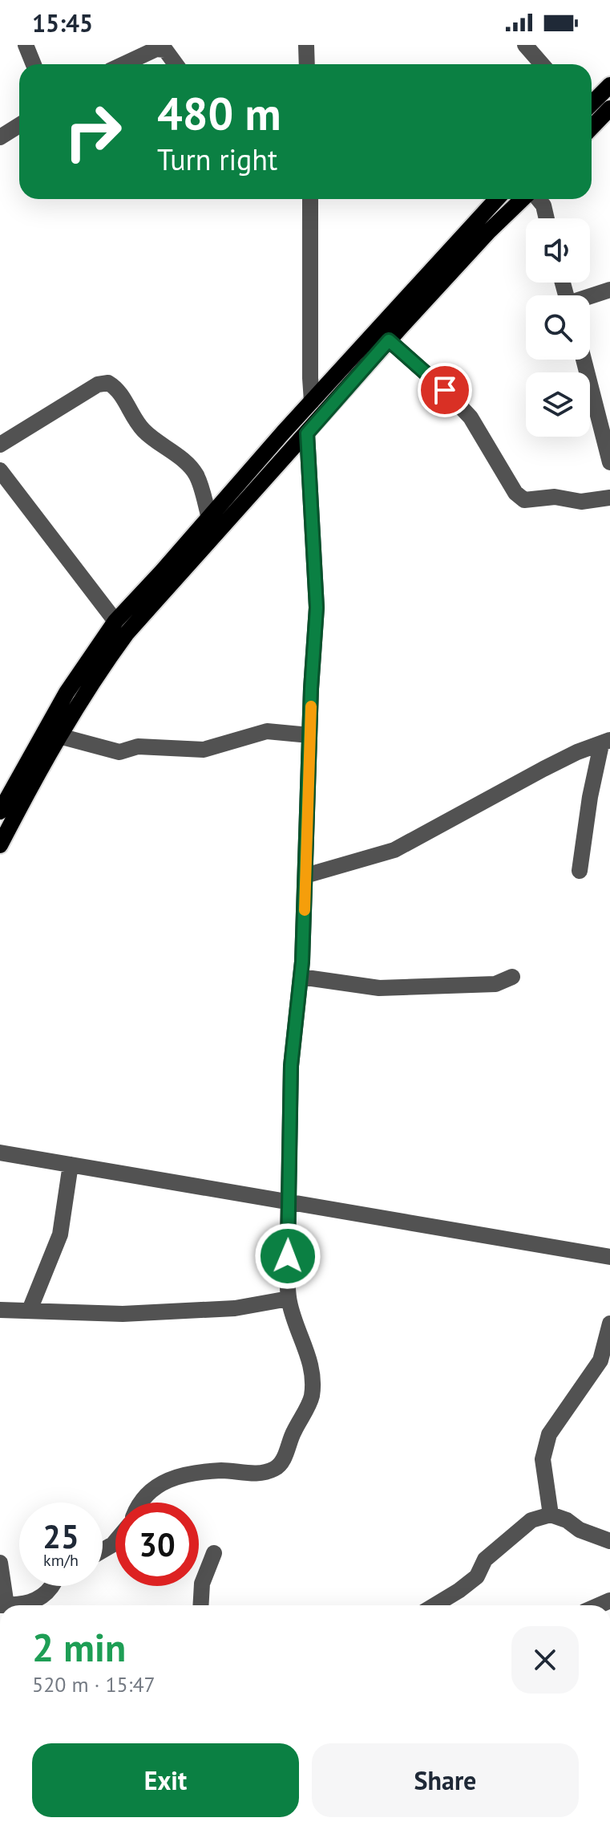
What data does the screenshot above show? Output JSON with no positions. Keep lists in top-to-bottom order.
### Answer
{
  "page": {
    "status": "15:45",
    "turn": ["480 m", "Turn right"],
    "speed": "25 km/h",
    "limit": "30",
    "heading": ["2 min", "520 m · 15:47"],
    "buttons": ["Exit", "Share"]
  }
}
